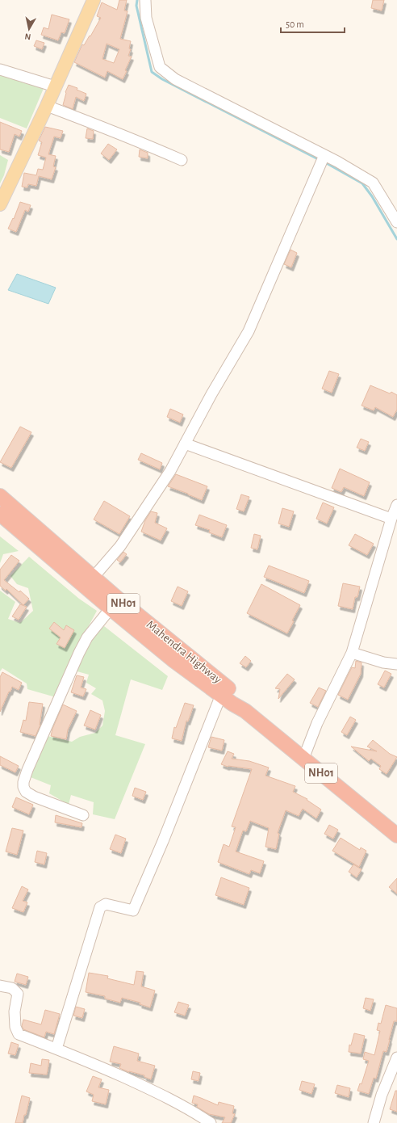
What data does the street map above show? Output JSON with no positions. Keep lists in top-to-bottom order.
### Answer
{
  "streets": {
    "highway": ["NH01", "Mahendra Highway"]
  },
  "scale_bar": "50 m",
  "north": "bottom"
}
